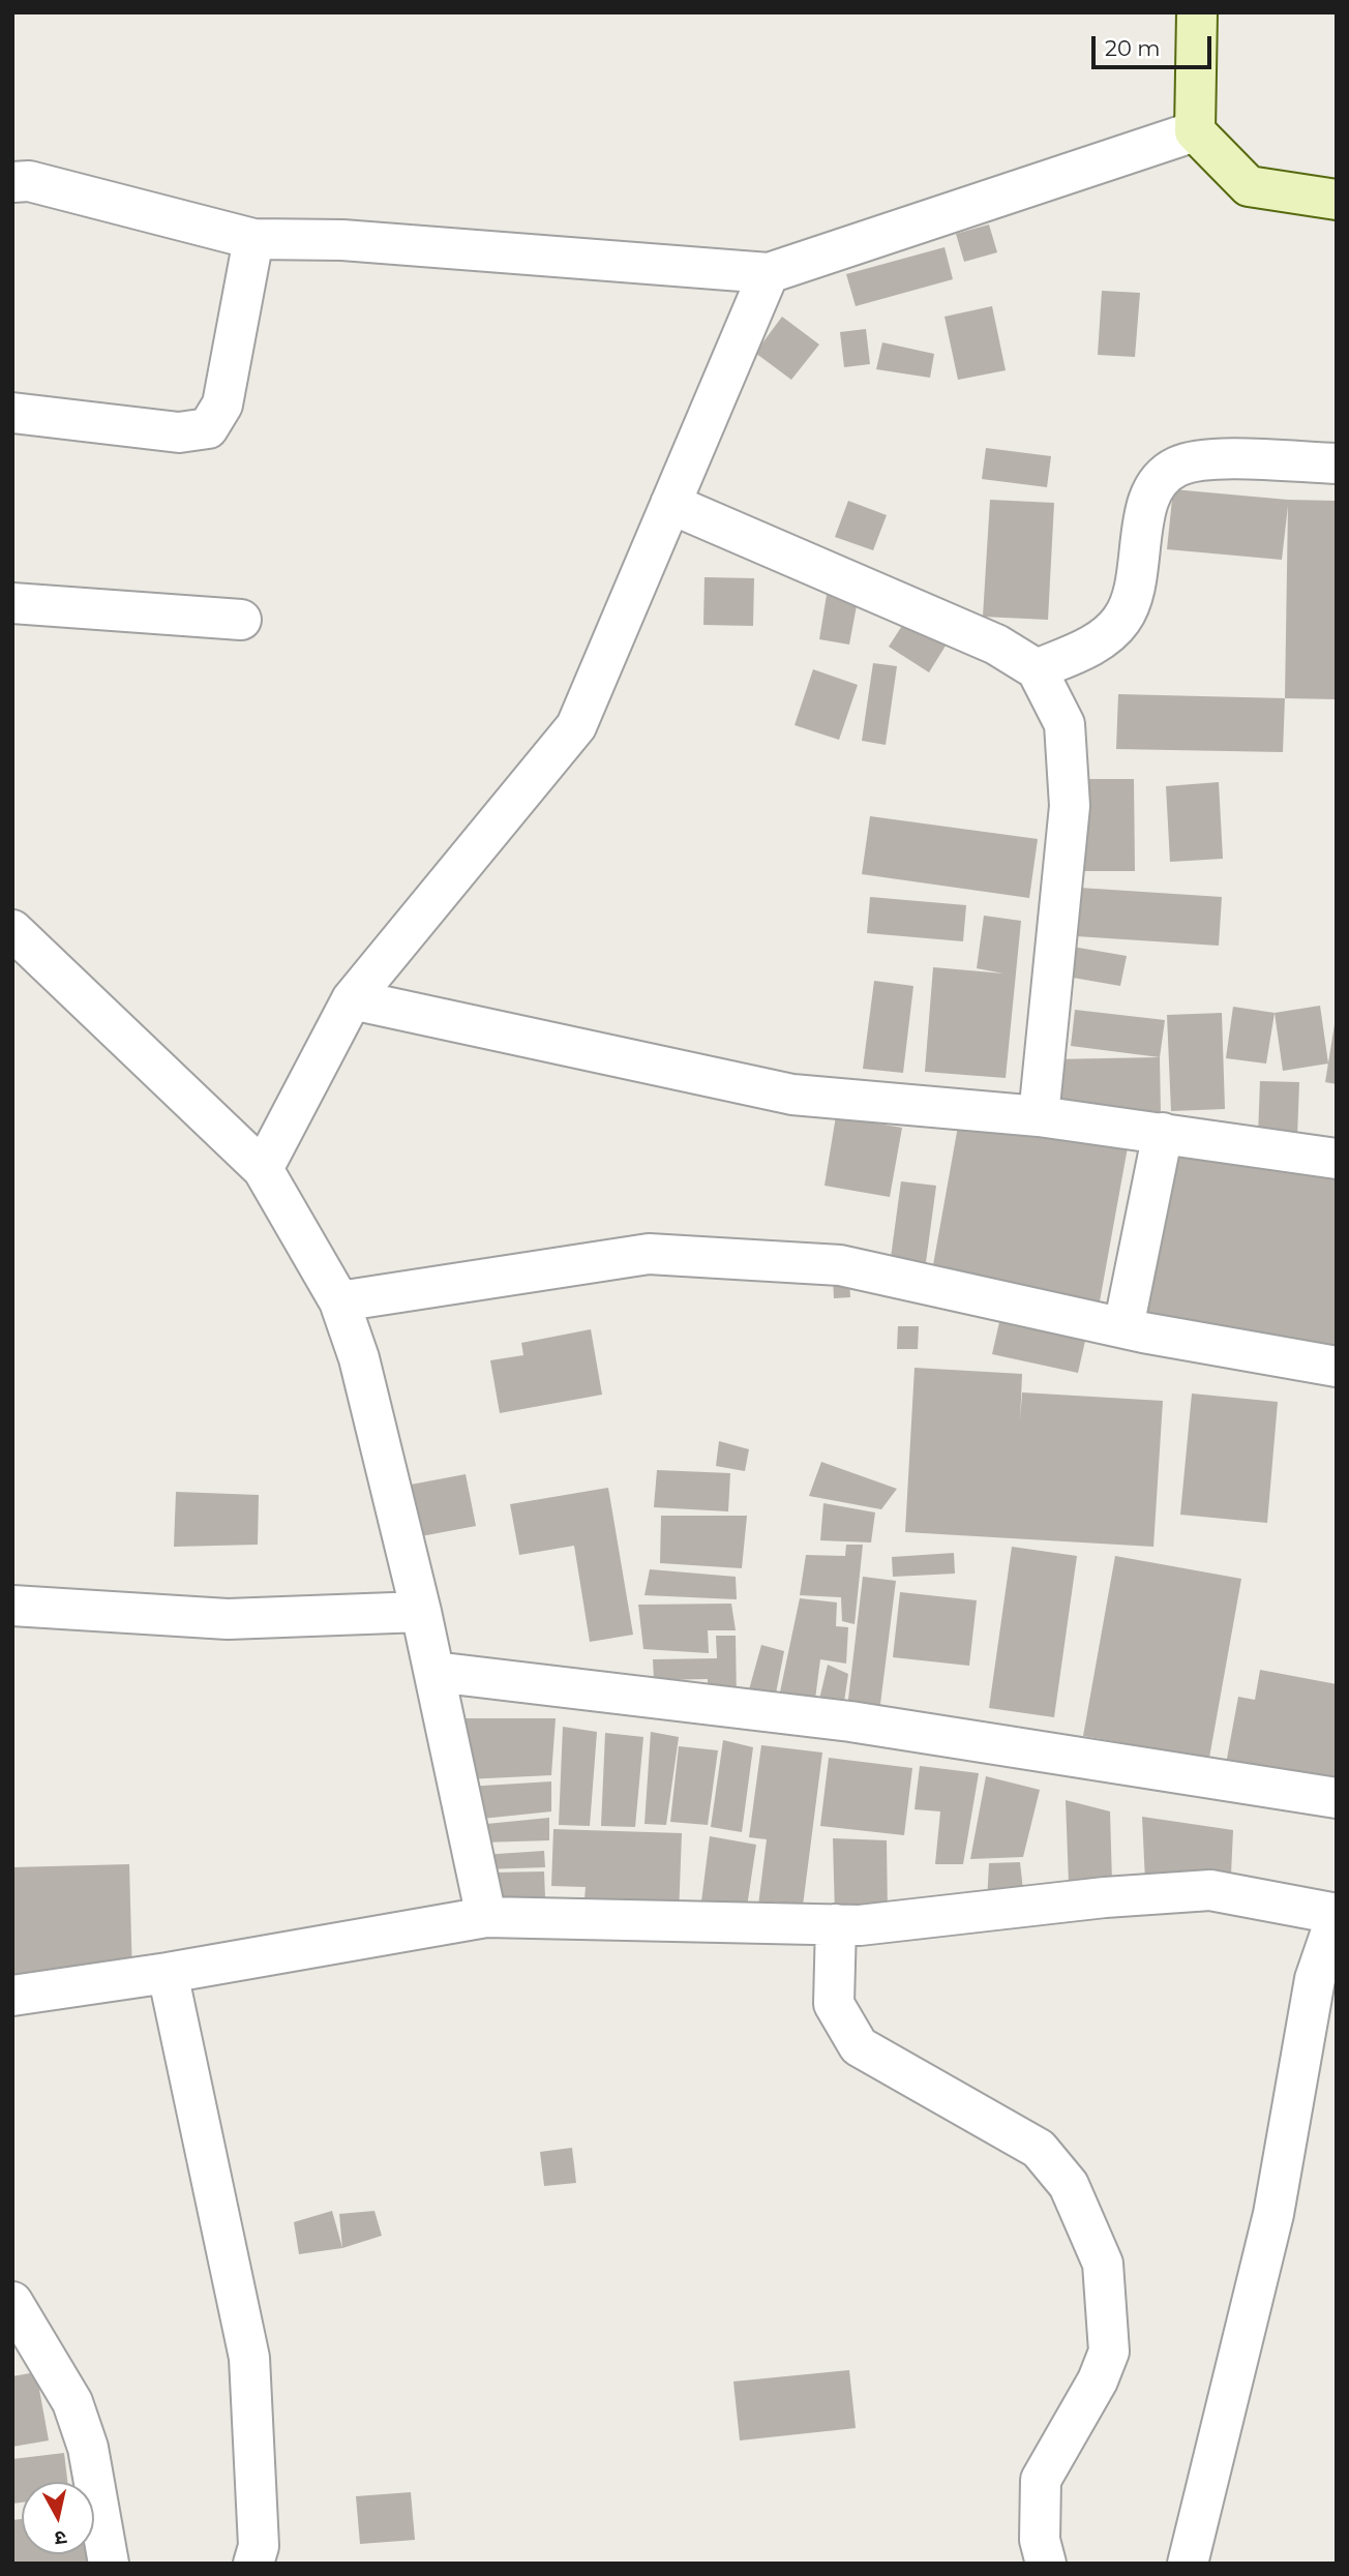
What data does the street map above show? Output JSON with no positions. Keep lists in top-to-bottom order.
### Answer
{
  "scale_bar": "20 m",
  "north": "bottom"
}
